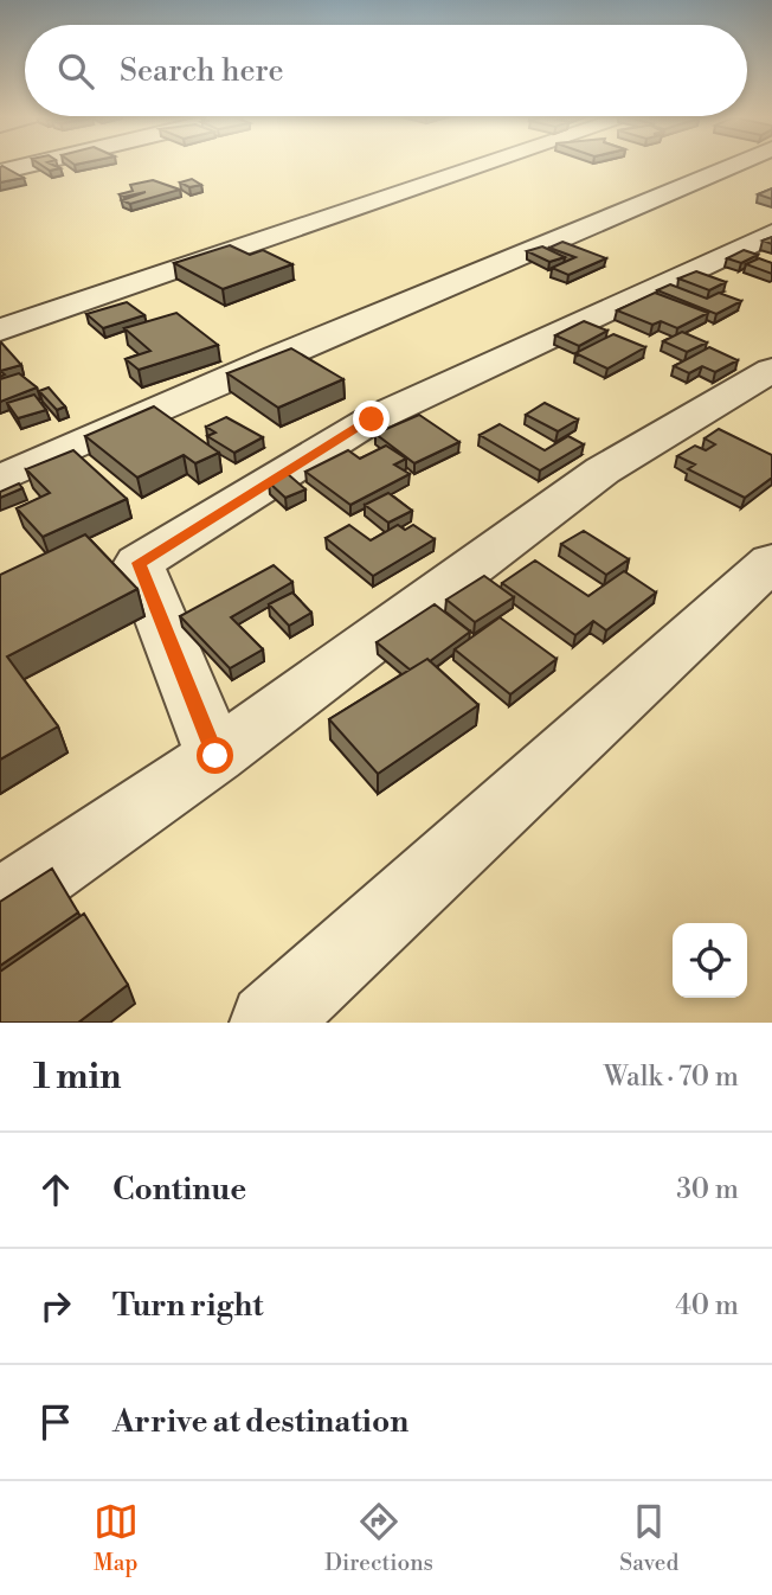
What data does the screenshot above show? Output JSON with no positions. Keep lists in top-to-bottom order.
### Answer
{
  "page": {
    "search": "Search here",
    "heading": ["1 min", "Walk · 70 m"],
    "list": [
      ["Continue", "30 m"],
      ["Turn right", "40 m"],
      "Arrive at destination"
    ],
    "nav": ["Map", "Directions", "Saved"]
  }
}
